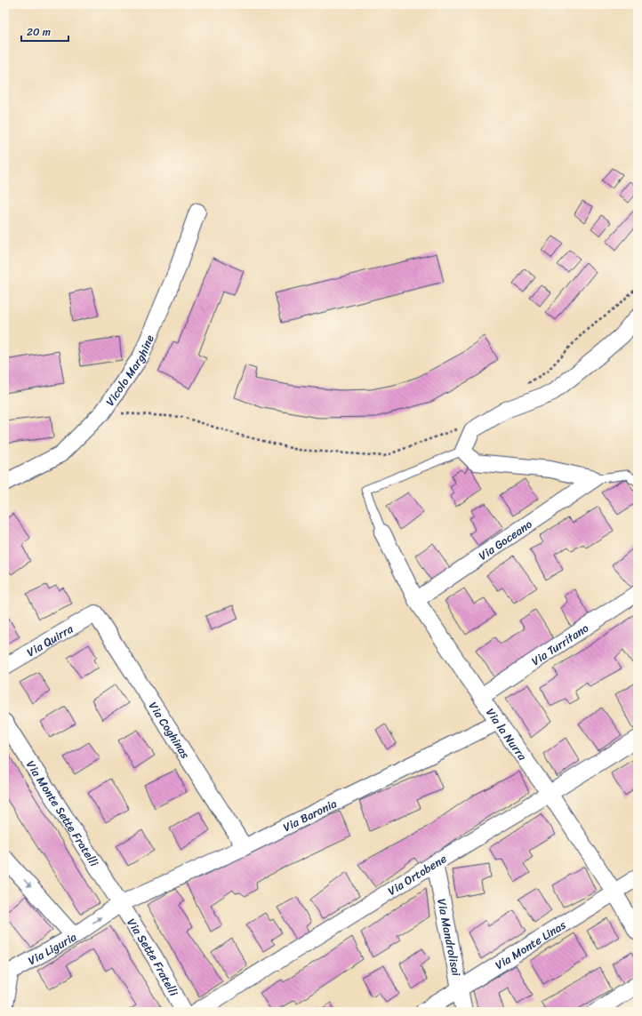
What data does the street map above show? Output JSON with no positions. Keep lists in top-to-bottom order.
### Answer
{
  "streets": {
    "street": [
      "Vicolo Marghine",
      "Via Goceano",
      "Via Quirra",
      "Via Turritano",
      "Via Coghinas",
      "Via la Nurra",
      "Via Monte Sette Fratelli",
      "Via Baronia",
      "Via Ortobene",
      "Via Mandrolisai",
      "Via Monte Linas",
      "Via Liguria",
      "Via Sette Fratelli"
    ]
  },
  "crossings": [
    ["Via Goceano", "Via la Nurra"],
    ["Via Quirra", "Via Coghinas"],
    ["Via Turritano", "Via la Nurra"],
    ["Via Coghinas", "Via Baronia"],
    ["Via la Nurra", "Via Baronia"],
    ["Via la Nurra", "Via Ortobene"],
    ["Via la Nurra", "Via Monte Linas"],
    ["Via Monte Sette Fratelli", "Via Baronia"],
    ["Via Monte Sette Fratelli", "Via Liguria"],
    ["Via Monte Sette Fratelli", "Via Sette Fratelli"],
    ["Via Baronia", "Via Liguria"],
    ["Via Baronia", "Via Sette Fratelli"],
    ["Via Ortobene", "Via Mandrolisai"],
    ["Via Mandrolisai", "Via Monte Linas"],
    ["Via Liguria", "Via Sette Fratelli"]
  ],
  "scale_bar": "20 m"
}
